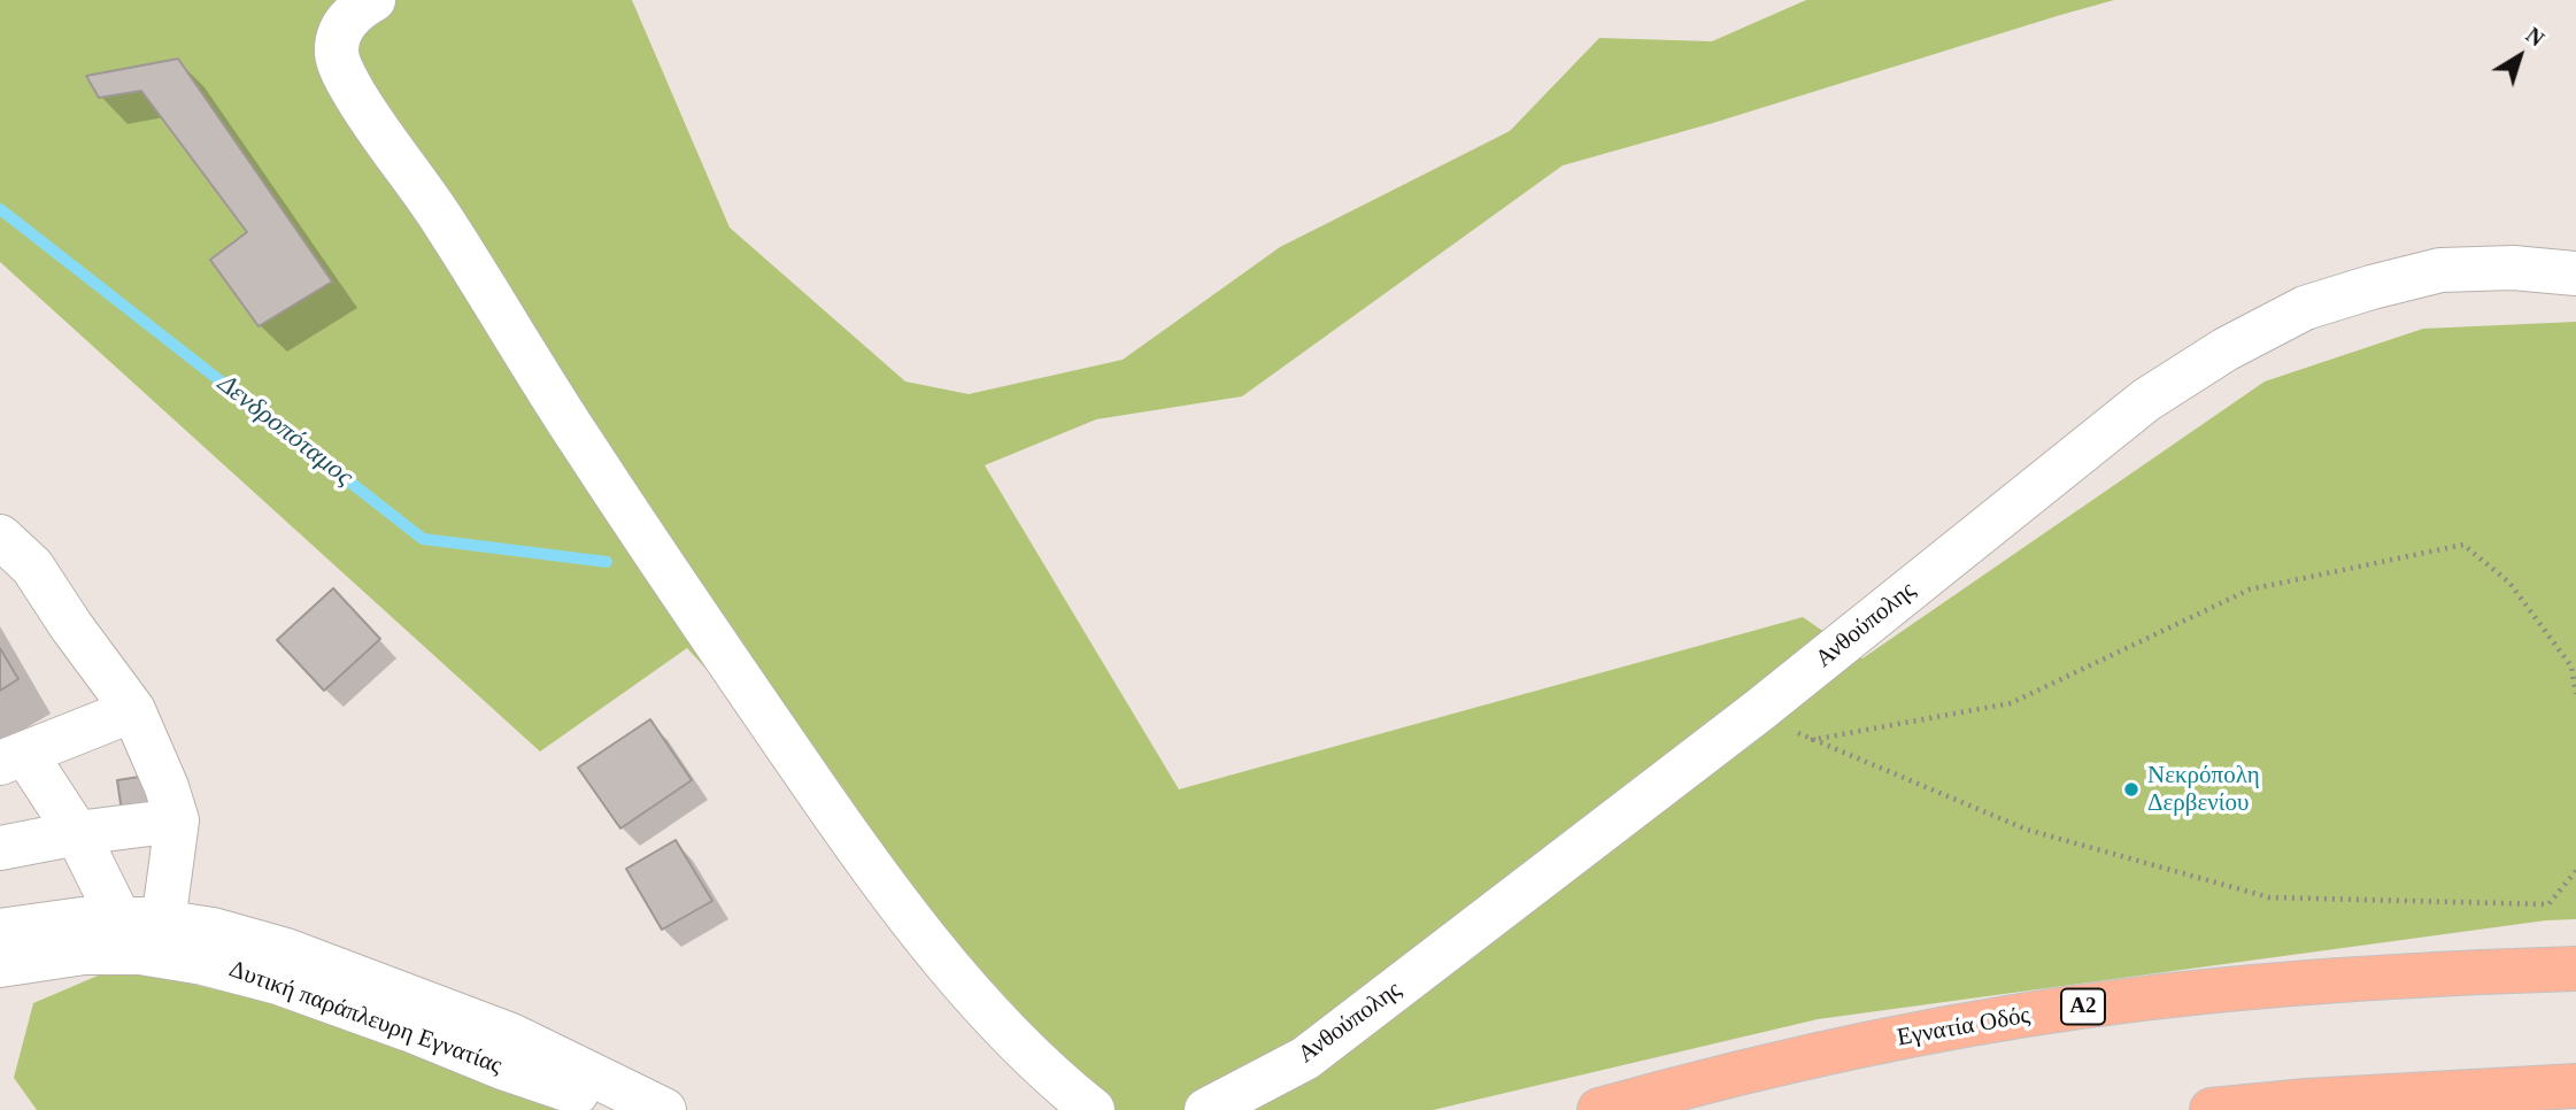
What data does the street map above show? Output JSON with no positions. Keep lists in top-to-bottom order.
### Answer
{
  "streets": {
    "highway": ["Α2", "Εγνατία Οδός"],
    "street": ["Ανθούπολης", "Δυτική παράπλευρη Εγνατίας"]
  },
  "water": ["Δενδροπόταμος"],
  "places": ["Νεκρόπολη Δερβενίου"],
  "north": "top right"
}
